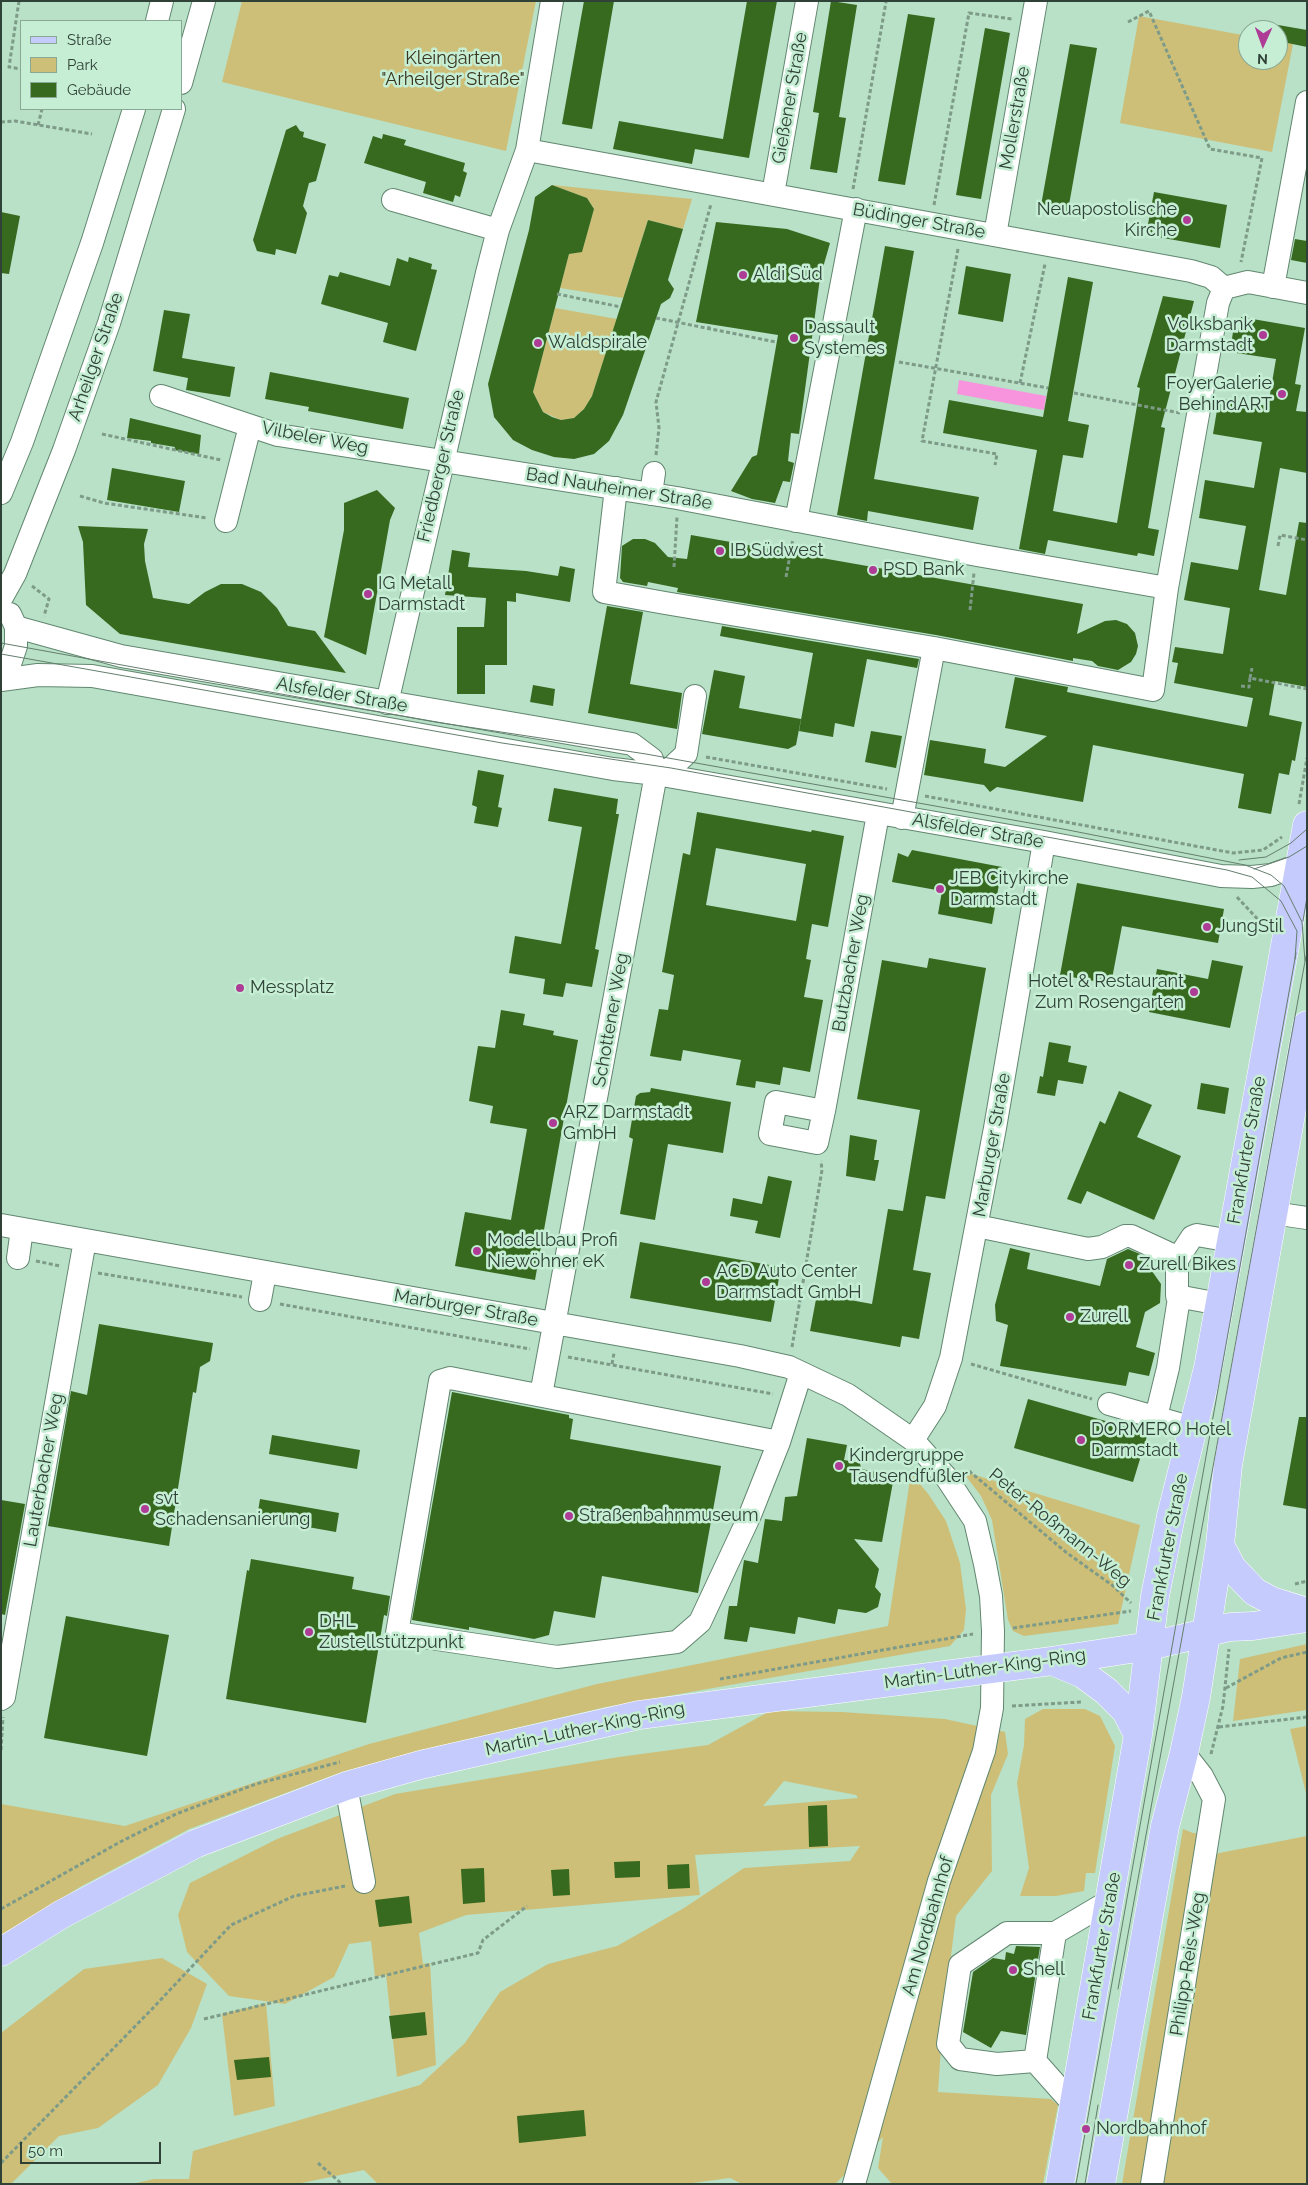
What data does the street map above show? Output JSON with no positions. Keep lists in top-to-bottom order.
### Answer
{
  "streets": {
    "main road": ["Frankfurter Straße", "Martin-Luther-King-Ring"],
    "street": [
      "Gießener Straße",
      "Mollerstraße",
      "Büdinger Straße",
      "Arheilger Straße",
      "Vilbeler Weg",
      "Friedberger Straße",
      "Bad Nauheimer Straße",
      "Alsfelder Straße",
      "Butzbacher Weg",
      "Schottener Weg",
      "Marburger Straße",
      "Lauterbacher Weg",
      "Am Nordbahnhof",
      "Philipp-Reis-Weg"
    ],
    "path": ["Peter-Roßmann-Weg"]
  },
  "crossings": [
    ["Gießener Straße", "Büdinger Straße"],
    ["Mollerstraße", "Büdinger Straße"],
    ["Büdinger Straße", "Friedberger Straße"],
    ["Arheilger Straße", "Alsfelder Straße"],
    ["Vilbeler Weg", "Friedberger Straße"],
    ["Vilbeler Weg", "Bad Nauheimer Straße"],
    ["Friedberger Straße", "Bad Nauheimer Straße"],
    ["Friedberger Straße", "Alsfelder Straße"],
    ["Alsfelder Straße", "Butzbacher Weg"],
    ["Alsfelder Straße", "Schottener Weg"],
    ["Alsfelder Straße", "Marburger Straße"],
    ["Alsfelder Straße", "Frankfurter Straße"],
    ["Schottener Weg", "Marburger Straße"],
    ["Marburger Straße", "Lauterbacher Weg"],
    ["Marburger Straße", "Martin-Luther-King-Ring"],
    ["Marburger Straße", "Am Nordbahnhof"],
    ["Frankfurter Straße", "Martin-Luther-King-Ring"],
    ["Frankfurter Straße", "Philipp-Reis-Weg"],
    ["Martin-Luther-King-Ring", "Am Nordbahnhof"]
  ],
  "parks": ["Kleingärten \"Arheilger Straße\""],
  "places": [
    "Neuapostolische Kirche",
    "Aldi Süd",
    "Volksbank Darmstadt",
    "Dassault Systemes",
    "Waldspirale",
    "FoyerGalerie BehindART",
    "IB Südwest",
    "PSD Bank",
    "IG Metall Darmstadt",
    "JEB Citykirche Darmstadt",
    "JungStil",
    "Messplatz",
    "Hotel & Restaurant Zum Rosengarten",
    "ARZ Darmstadt GmbH",
    "Modellbau Profi Niewöhner eK",
    "Zurell Bikes",
    "ACD Auto Center Darmstadt GmbH",
    "Zurell",
    "DORMERO Hotel Darmstadt",
    "Kindergruppe Tausendfüßler",
    "svt Schadensanierung",
    "Straßenbahnmuseum",
    "DHL Zustellstützpunkt",
    "Shell",
    "Nordbahnhof"
  ],
  "legend": ["Straße", "Park", "Gebäude"],
  "scale_bar": "50 m",
  "north": "bottom"
}
